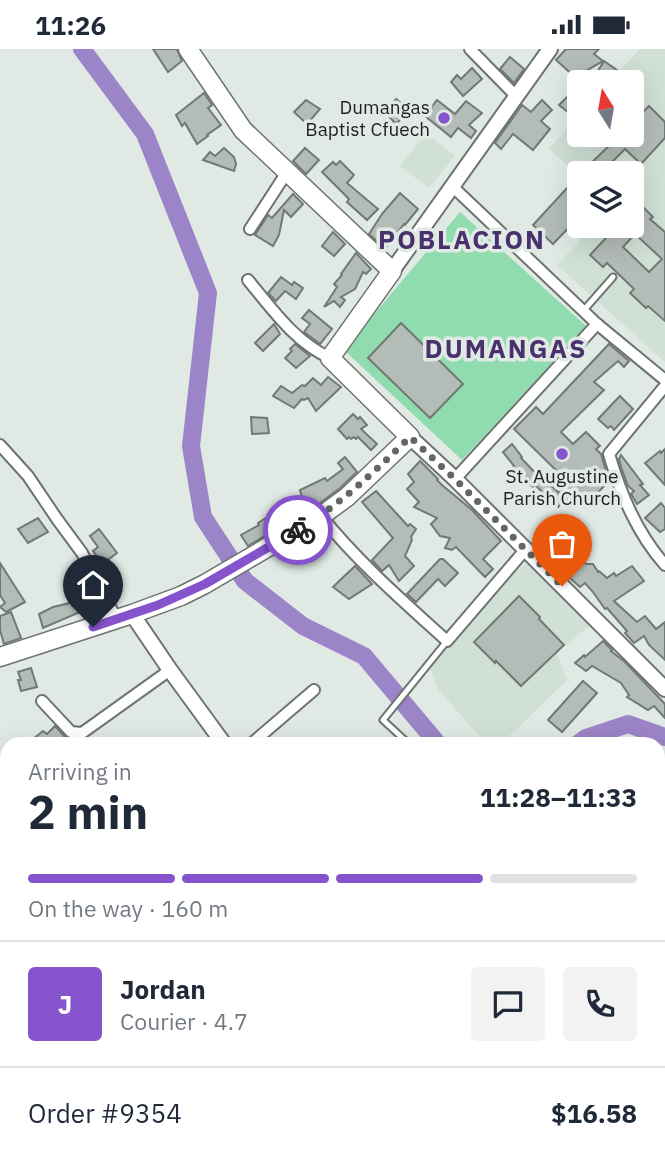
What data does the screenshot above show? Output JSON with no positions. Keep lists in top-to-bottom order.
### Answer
{
  "districts": ["POBLACION", "DUMANGAS"],
  "places": ["Dumangas Baptist Cfuech", "St. Augustine Parish Church"],
  "north": "top",
  "page": {
    "status": "11:26",
    "heading": ["2 min", "Arriving in", "11:28–11:33"],
    "panel": [
      "Jordan",
      "Courier · 4.7",
      "Order #9354",
      "$16.58"
    ],
    "bar": "On the way · 160 m",
    "round": "J"
  }
}
